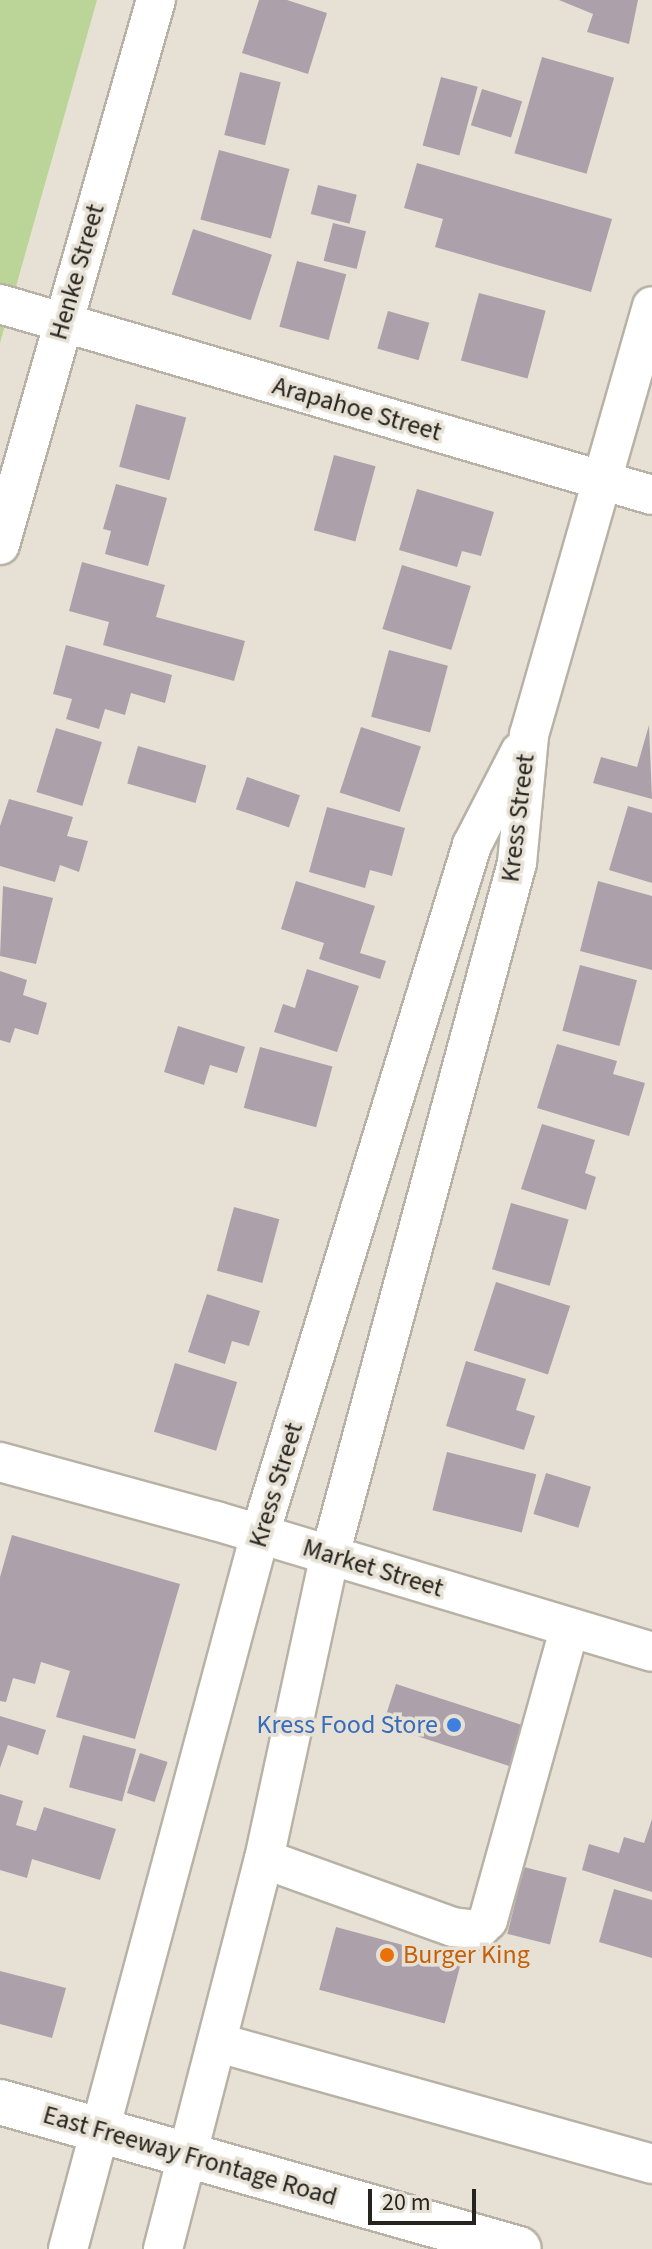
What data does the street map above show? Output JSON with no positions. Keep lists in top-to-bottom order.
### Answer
{
  "streets": {
    "main road": ["East Freeway Frontage Road"],
    "street": [
      "Henke Street",
      "Arapahoe Street",
      "Kress Street",
      "Market Street"
    ]
  },
  "crossings": [
    ["Henke Street", "Arapahoe Street"],
    ["Arapahoe Street", "Kress Street"],
    ["Kress Street", "Market Street"],
    ["Kress Street", "East Freeway Frontage Road"]
  ],
  "places": ["Kress Food Store", "Burger King"],
  "scale_bar": "20 m"
}
